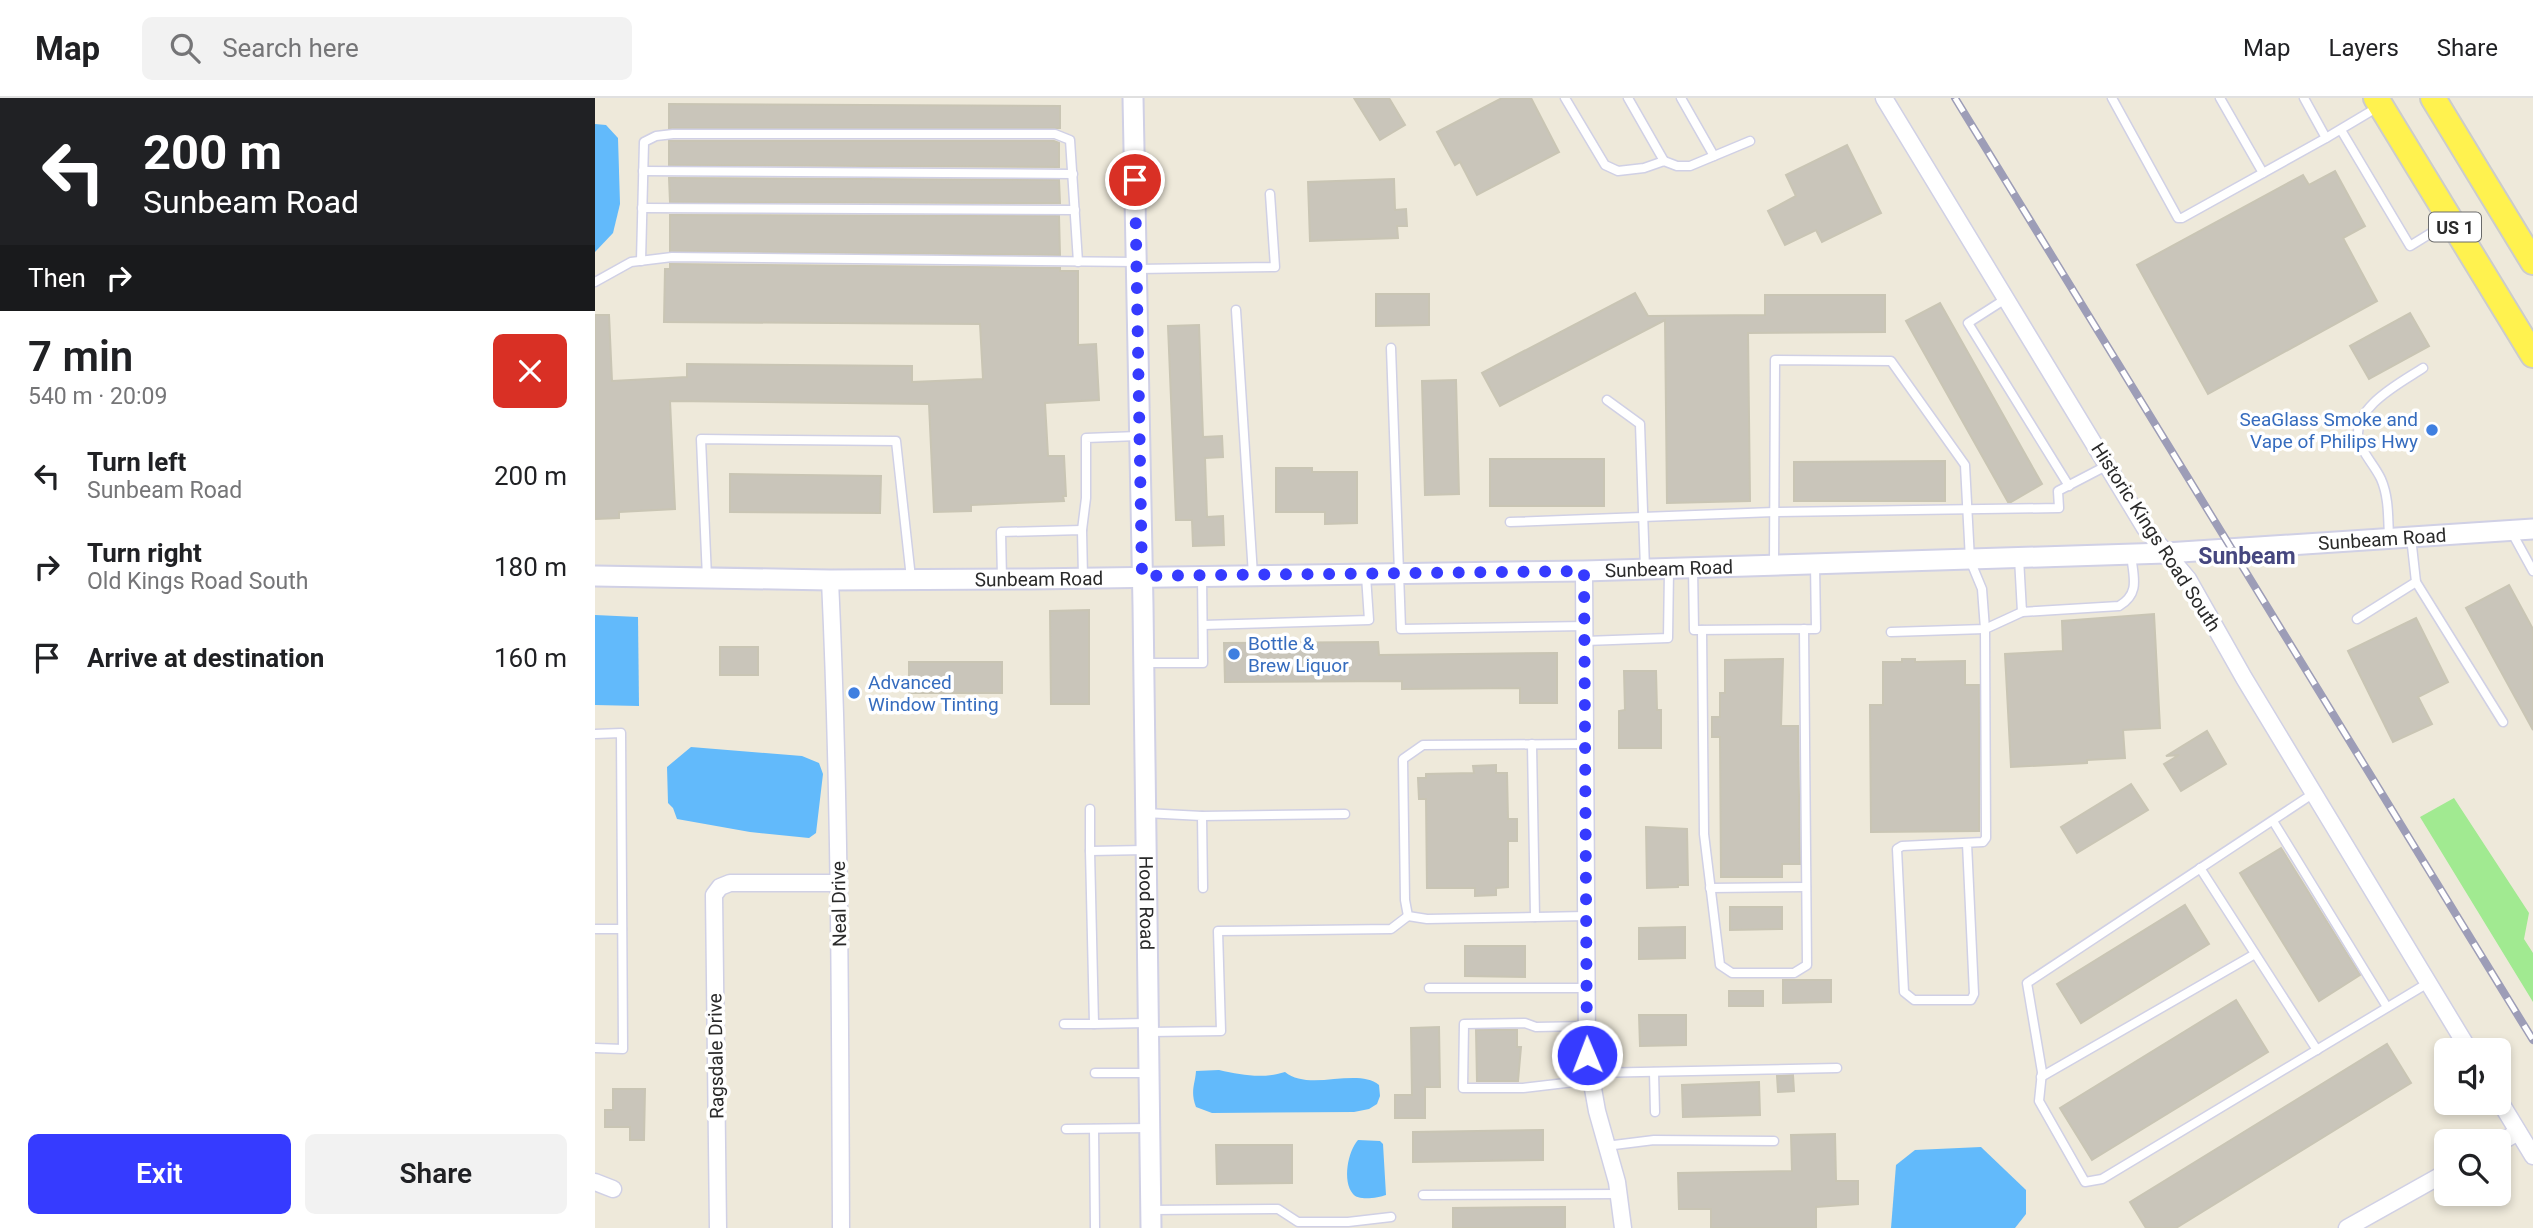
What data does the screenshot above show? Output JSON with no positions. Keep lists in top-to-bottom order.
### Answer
{
  "streets": {
    "main road": ["US 1"],
    "street": [
      "Historic Kings Road South",
      "Sunbeam Road",
      "Hood Road",
      "Neal Drive",
      "Ragsdale Drive"
    ]
  },
  "crossings": [
    ["Historic Kings Road South", "Sunbeam Road"],
    ["Sunbeam Road", "Hood Road"],
    ["Sunbeam Road", "Neal Drive"],
    ["Neal Drive", "Ragsdale Drive"]
  ],
  "districts": ["Sunbeam"],
  "places": ["SeaGlass Smoke and Vape of Philips Hwy", "Bottle & Brew Liquor", "Advanced Window Tinting"],
  "page": {
    "header": "Map",
    "search": "Search here",
    "nav": ["Map", "Layers", "Share"],
    "turn": ["200 m", "Sunbeam Road"],
    "then": "Then",
    "heading": ["7 min", "540 m · 20:09"],
    "list": [
      {
        "name": "Turn left",
        "note": "Sunbeam Road",
        "value": "200 m"
      },
      {
        "name": "Turn right",
        "note": "Old Kings Road South",
        "value": "180 m"
      },
      {
        "name": "Arrive at destination",
        "value": "160 m"
      }
    ],
    "buttons": ["Exit", "Share"]
  }
}
